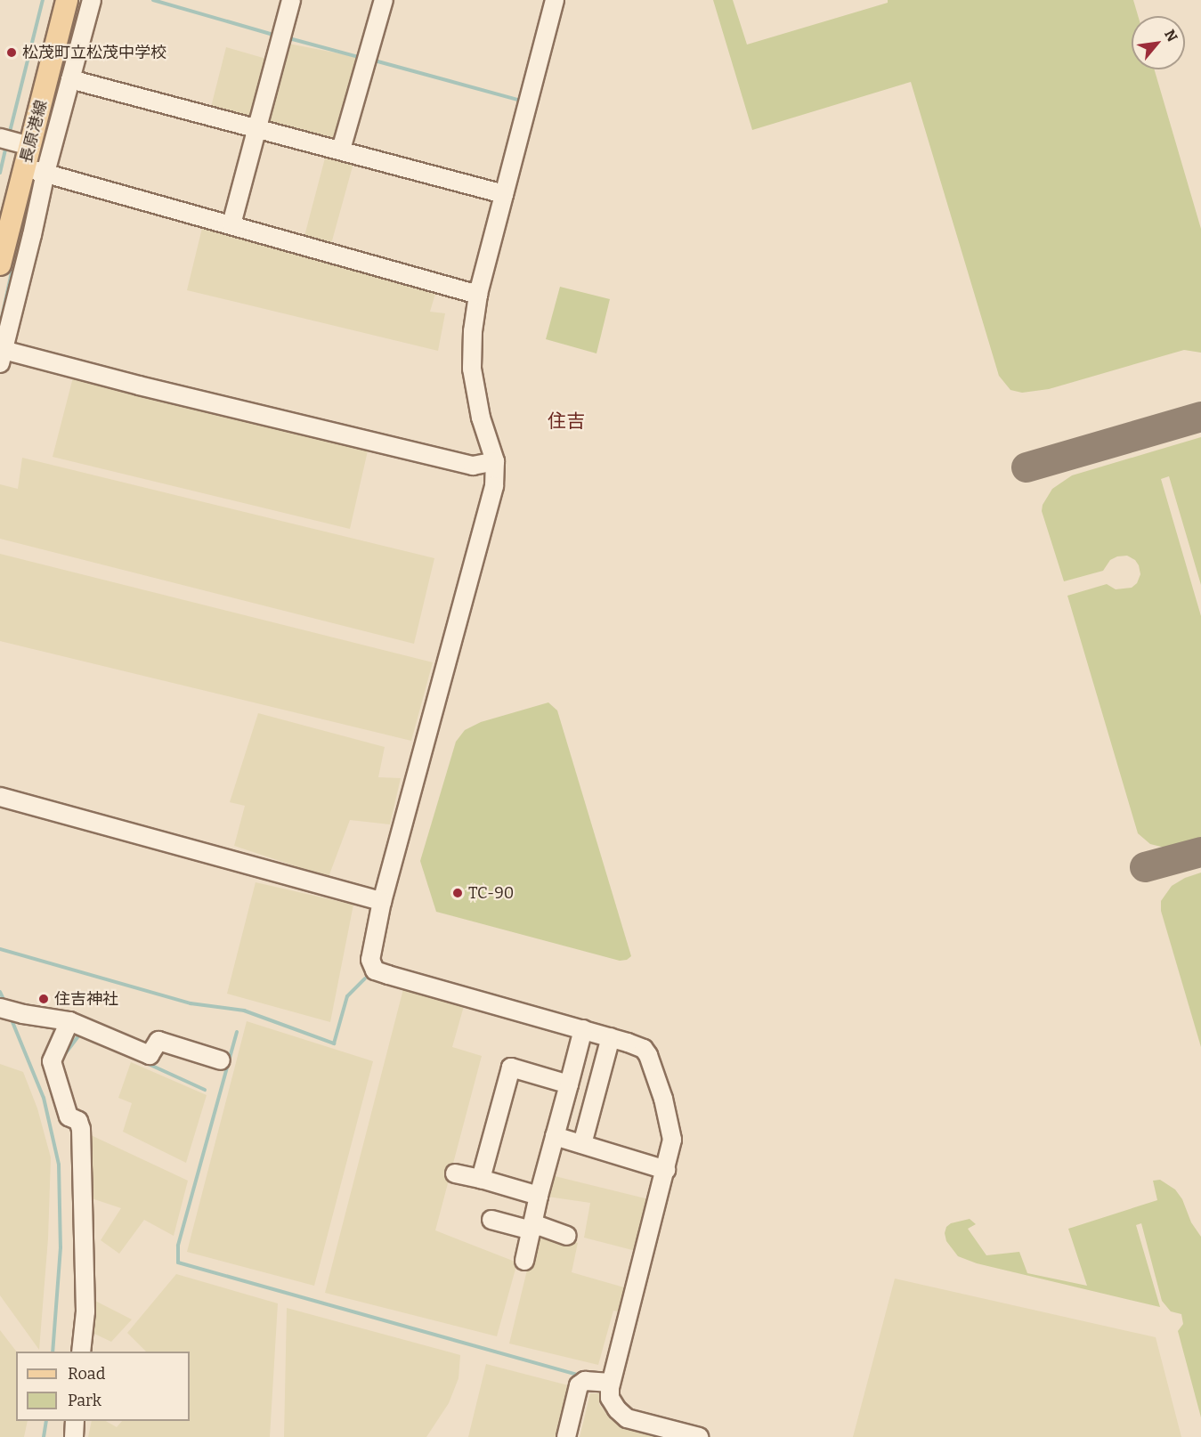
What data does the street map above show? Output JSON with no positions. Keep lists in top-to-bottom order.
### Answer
{
  "streets": {
    "main road": ["長原港線"]
  },
  "districts": ["住吉"],
  "places": ["松茂町立松茂中学校", "TC-90", "住吉神社"],
  "legend": ["Road", "Park"],
  "north": "top right"
}
